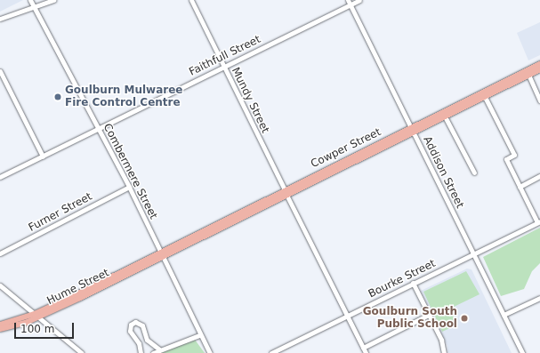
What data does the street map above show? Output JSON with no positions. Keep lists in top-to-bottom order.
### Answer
{
  "streets": {
    "main road": ["Cowper Street", "Hume Street"],
    "street": [
      "Faithfull Street",
      "Mundy Street",
      "Combermere Street",
      "Addison Street",
      "Furner Street",
      "Bourke Street"
    ]
  },
  "crossings": [
    ["Faithfull Street", "Mundy Street"],
    ["Faithfull Street", "Combermere Street"],
    ["Faithfull Street", "Addison Street"],
    ["Mundy Street", "Cowper Street"],
    ["Mundy Street", "Bourke Street"],
    ["Cowper Street", "Combermere Street"],
    ["Cowper Street", "Addison Street"],
    ["Cowper Street", "Hume Street"],
    ["Combermere Street", "Furner Street"],
    ["Combermere Street", "Hume Street"],
    ["Addison Street", "Bourke Street"]
  ],
  "places": ["Goulburn Mulwaree Fire Control Centre", "Goulburn South Public School"],
  "scale_bar": "100 m"
}
